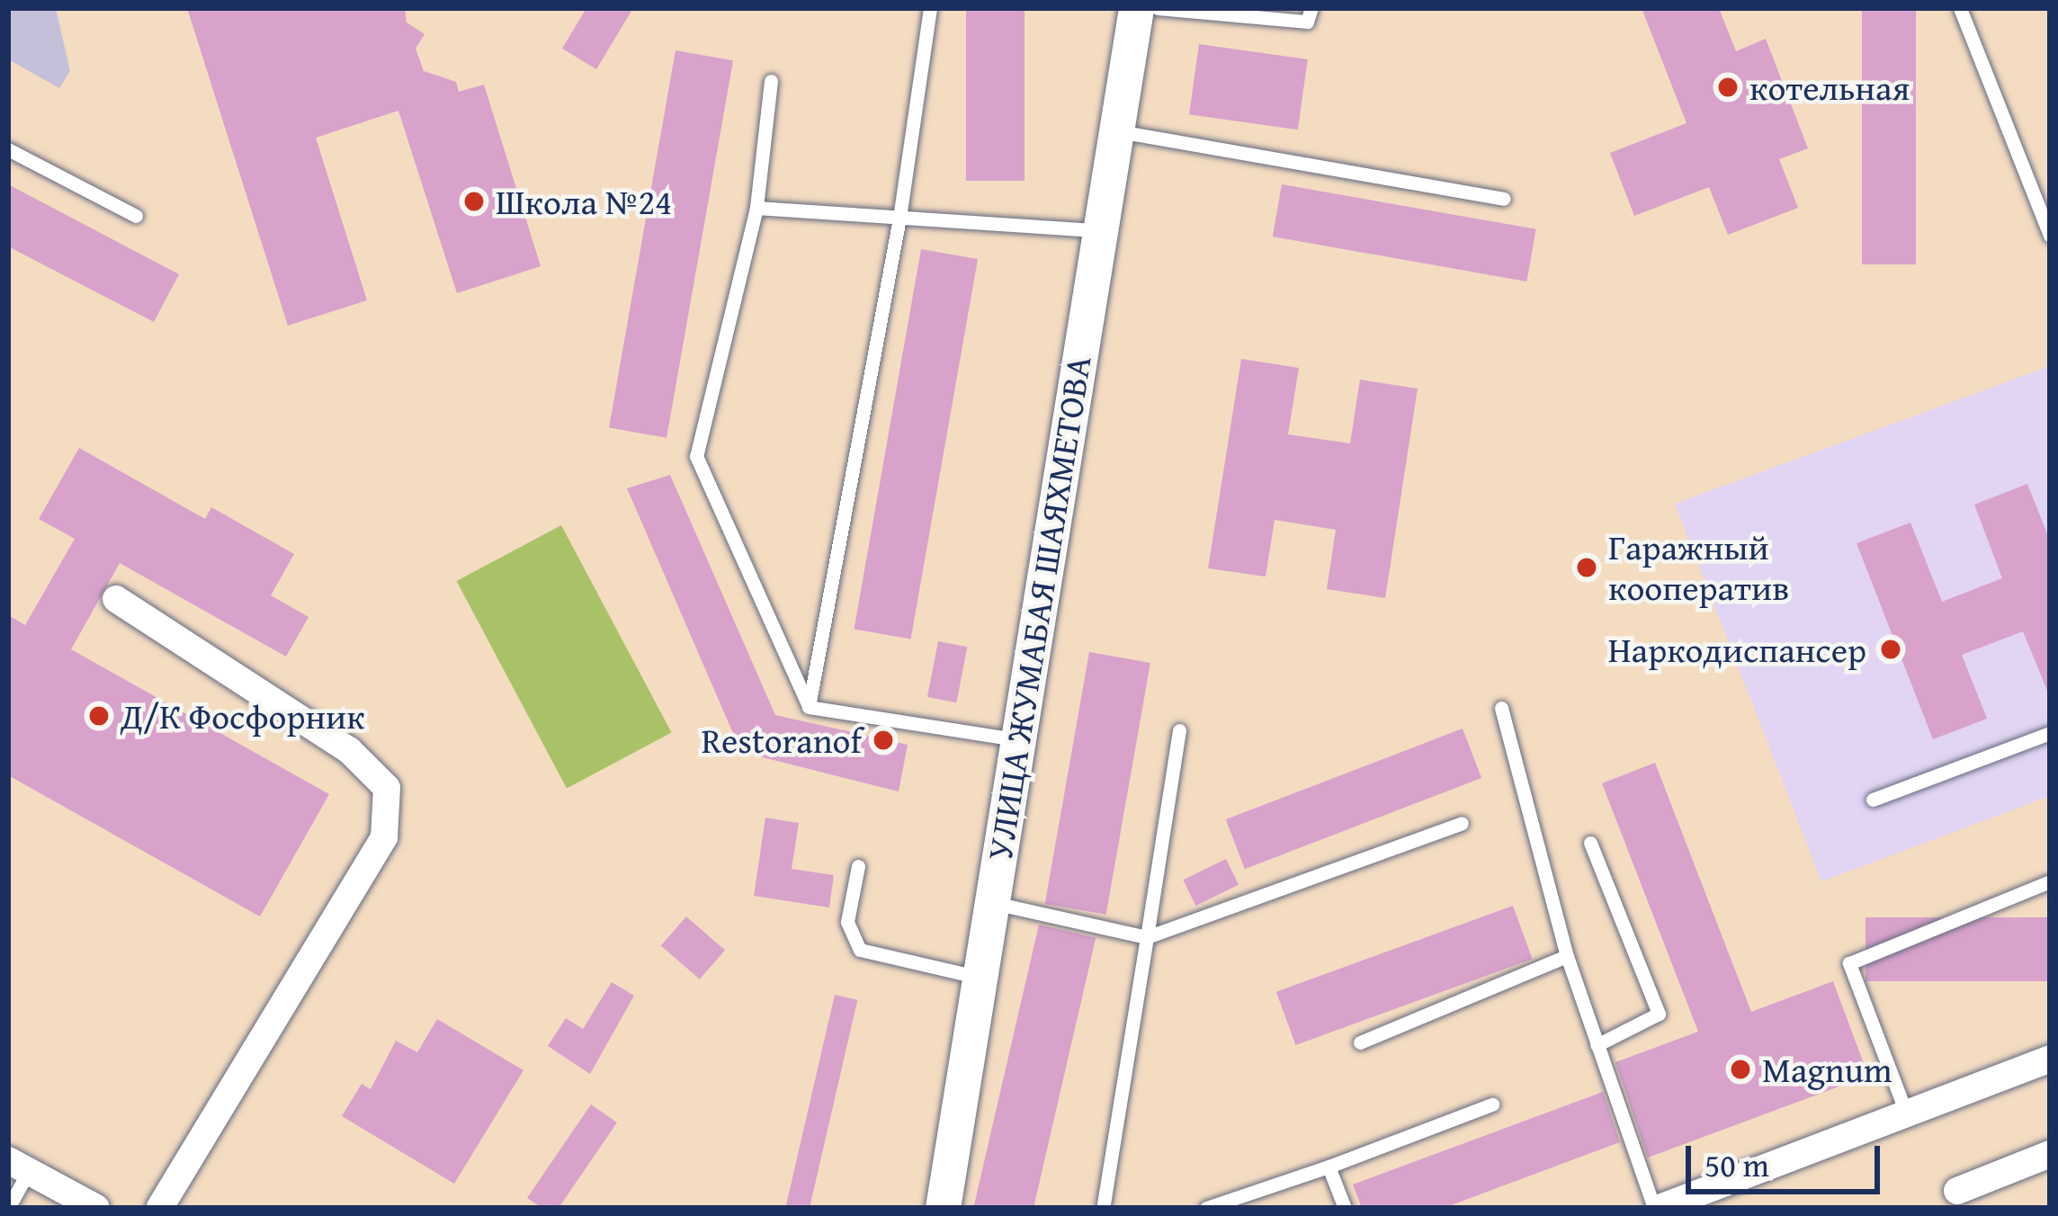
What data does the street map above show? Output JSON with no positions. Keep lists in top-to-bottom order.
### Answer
{
  "streets": {
    "street": ["УЛИЦА ЖУМАБАЯ ШАЯХМЕТОВА"]
  },
  "places": [
    "котельная",
    "Школа №24",
    "Гаражный кооператив",
    "Наркодиспансер",
    "Д/К Фосфорник",
    "Restoranof",
    "Magnum"
  ],
  "scale_bar": "50 m"
}
